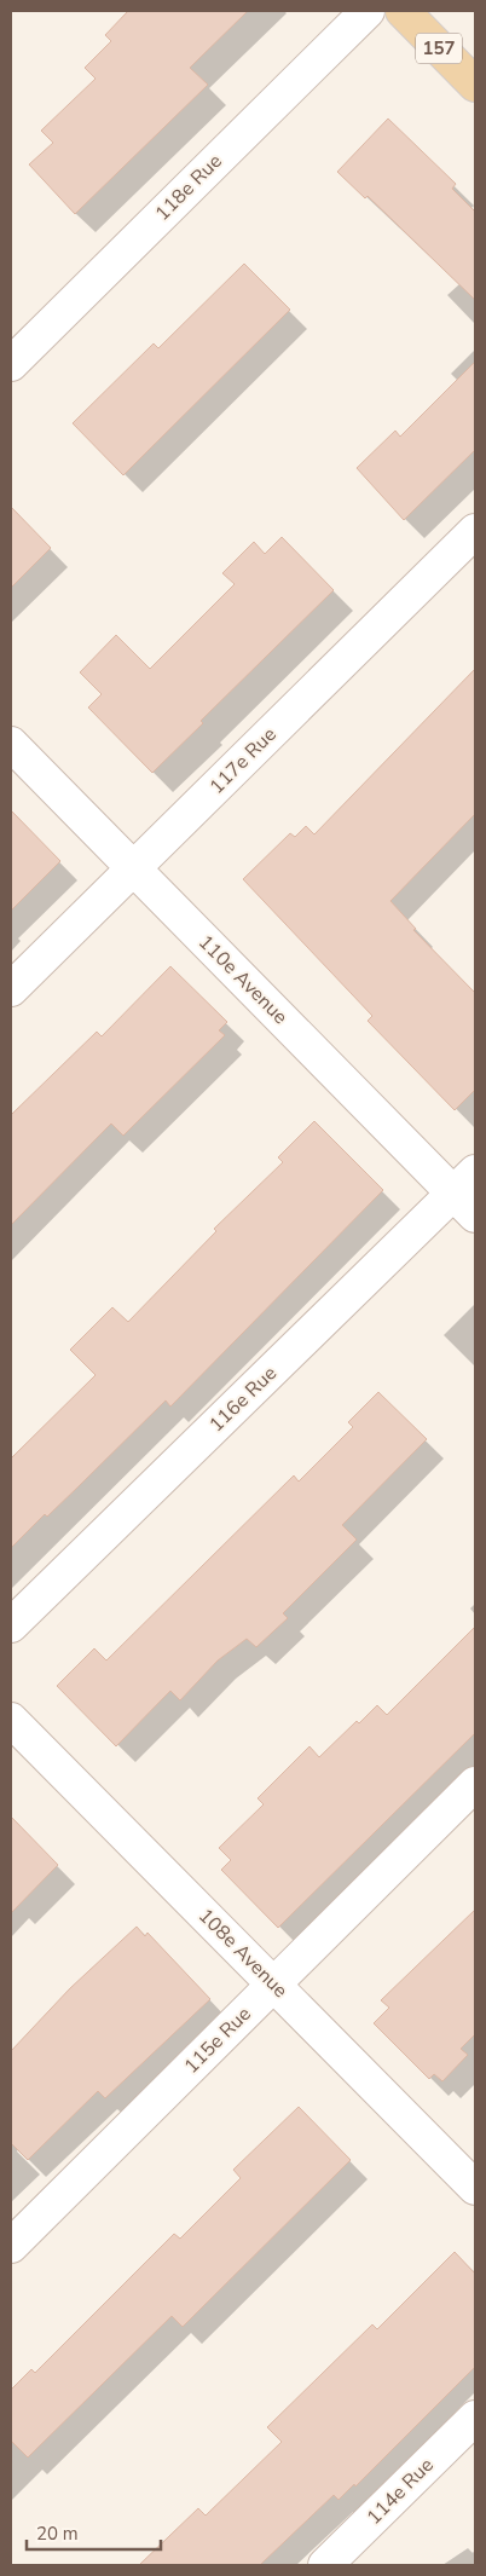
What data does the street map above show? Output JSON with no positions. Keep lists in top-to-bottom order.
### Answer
{
  "streets": {
    "main road": ["157"],
    "street": [
      "118e Rue",
      "117e Rue",
      "110e Avenue",
      "116e Rue",
      "108e Avenue",
      "115e Rue",
      "114e Rue"
    ]
  },
  "crossings": [
    ["117e Rue", "110e Avenue"],
    ["110e Avenue", "116e Rue"],
    ["108e Avenue", "115e Rue"]
  ],
  "scale_bar": "20 m"
}
